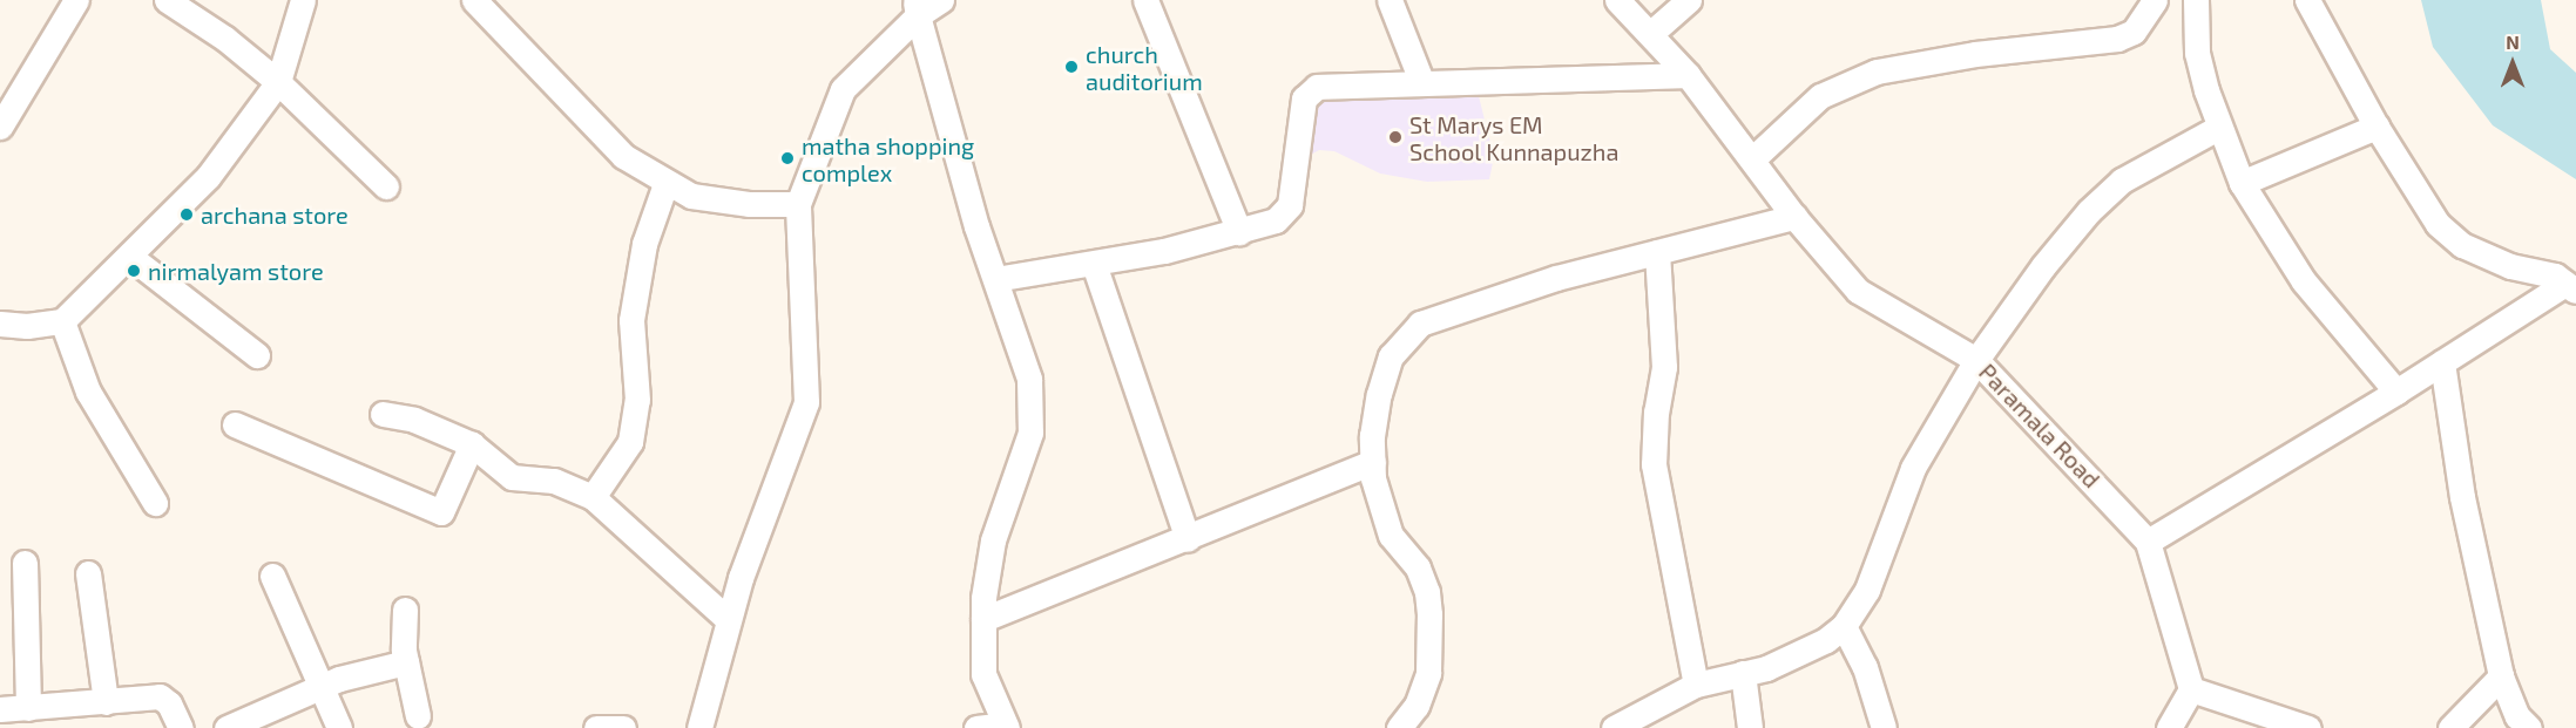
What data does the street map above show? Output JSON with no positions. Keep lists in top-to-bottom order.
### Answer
{
  "streets": {
    "street": ["Paramala Road"]
  },
  "places": [
    "church auditorium",
    "St Marys EM School Kunnapuzha",
    "matha shopping complex",
    "archana store",
    "nirmalyam store"
  ],
  "north": "top"
}
